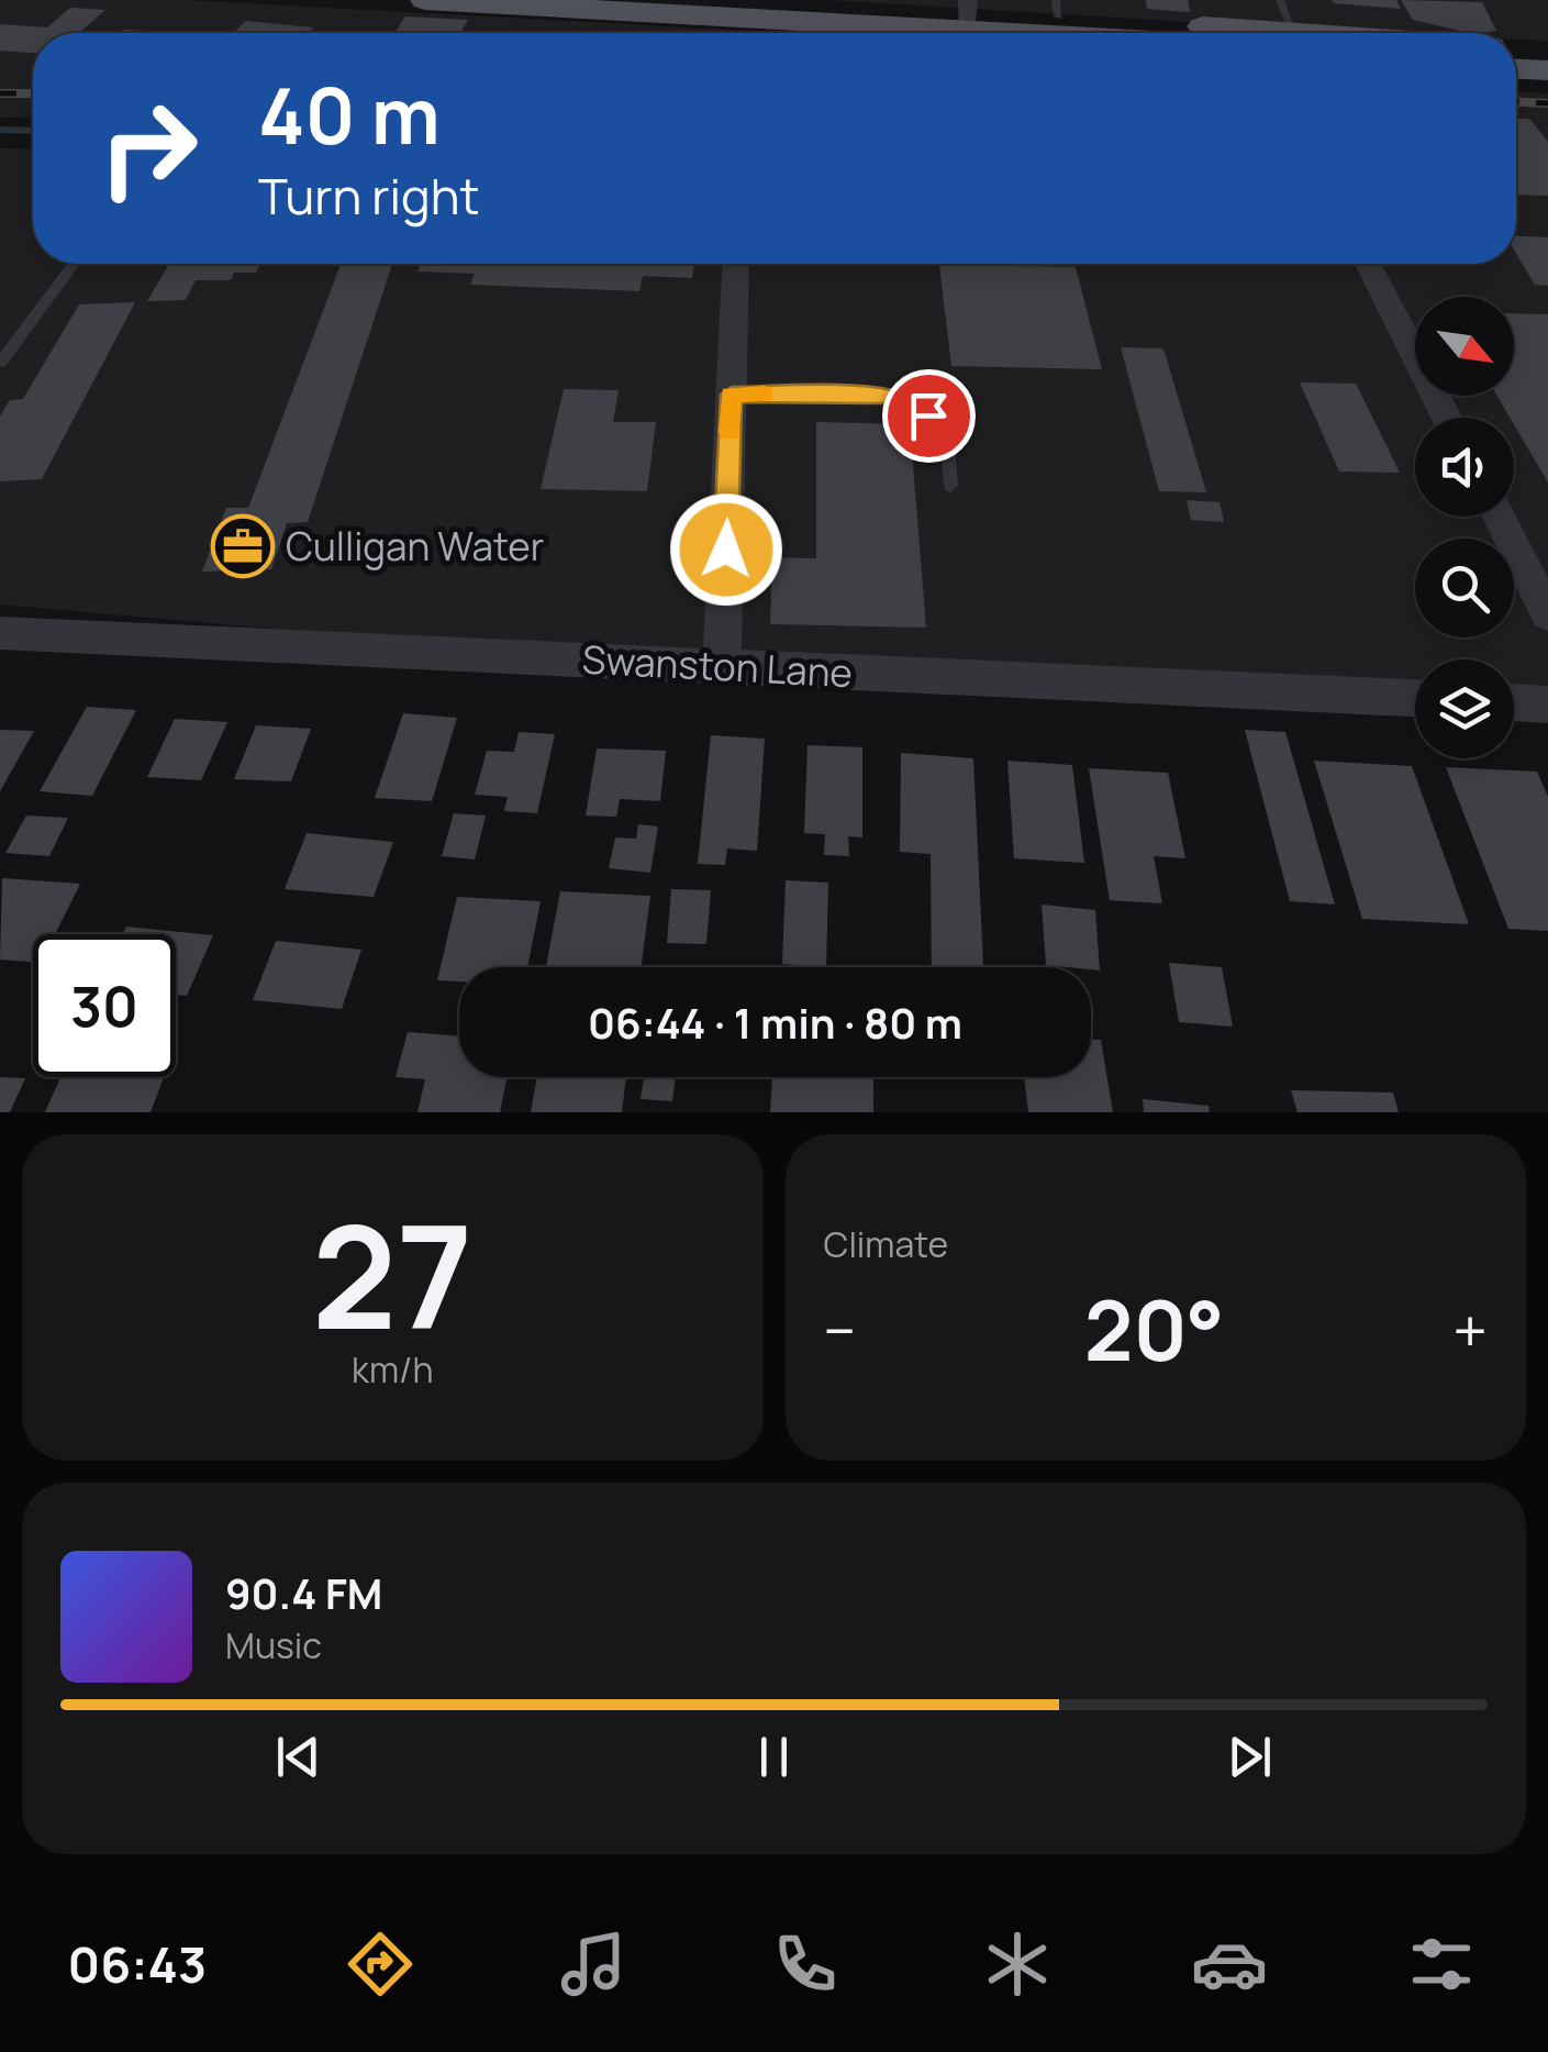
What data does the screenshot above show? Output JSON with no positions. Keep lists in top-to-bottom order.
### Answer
{
  "streets": {
    "street": ["Swanston Lane"]
  },
  "places": {
    "office": ["Culligan Water"]
  },
  "north": "bottom right",
  "page": {
    "turn": ["40 m", "Turn right"],
    "limit": "30",
    "trip": "06:44 · 1 min · 80 m",
    "tile": [
      ["27", "km/h"],
      "Climate"
    ],
    "heat": ["−", "20°", "+"],
    "song": ["90.4 FM", "Music"],
    "tabs": "06:43"
  }
}
